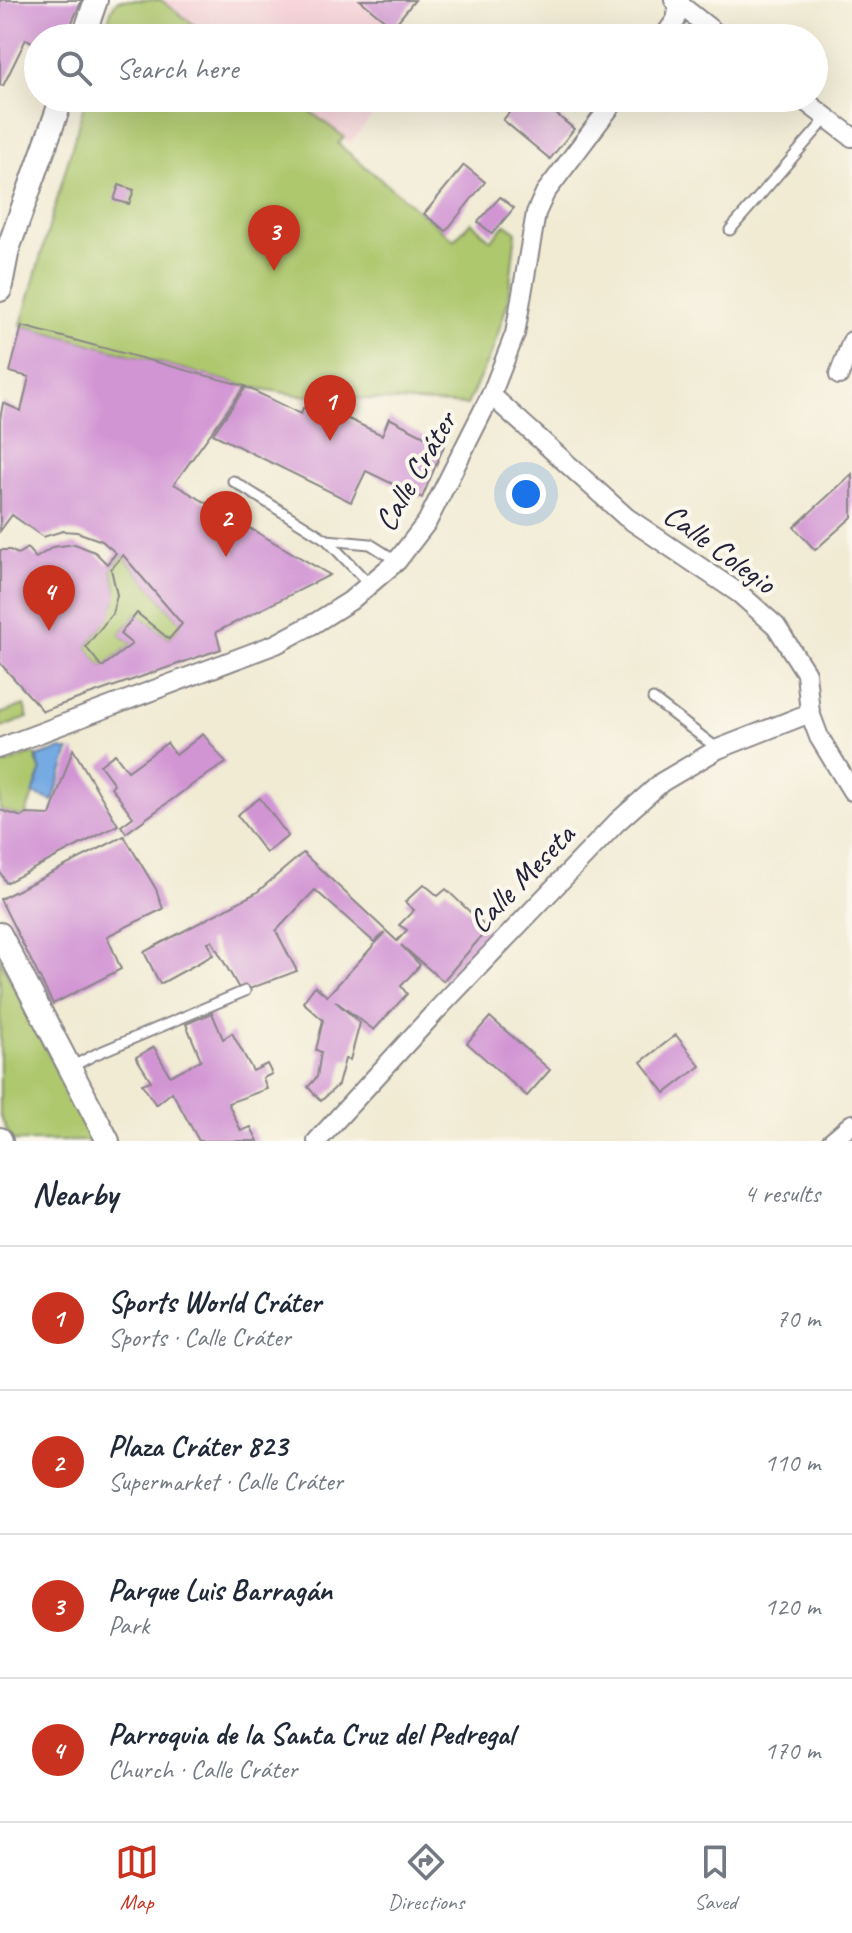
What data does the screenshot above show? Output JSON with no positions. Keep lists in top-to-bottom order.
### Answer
{
  "streets": {
    "street": ["Calle Cráter", "Calle Colegio", "Calle Meseta"]
  },
  "crossings": [
    ["Calle Cráter", "Calle Colegio"],
    ["Calle Colegio", "Calle Meseta"]
  ],
  "page": {
    "search": "Search here",
    "pins": [
      "3",
      "1",
      "2",
      "4"
    ],
    "heading": ["Nearby", "4 results"],
    "list": [
      {
        "mark": "1",
        "name": "Sports World Cráter",
        "note": "Sports · Calle Cráter",
        "value": "70 m"
      },
      {
        "mark": "2",
        "name": "Plaza Cráter 823",
        "note": "Supermarket · Calle Cráter",
        "value": "110 m"
      },
      {
        "mark": "3",
        "name": "Parque Luis Barragán",
        "note": "Park",
        "value": "120 m"
      },
      {
        "mark": "4",
        "name": "Parroquia de la Santa Cruz del Pedregal",
        "note": "Church · Calle Cráter",
        "value": "170 m"
      }
    ],
    "nav": ["Map", "Directions", "Saved"]
  }
}
